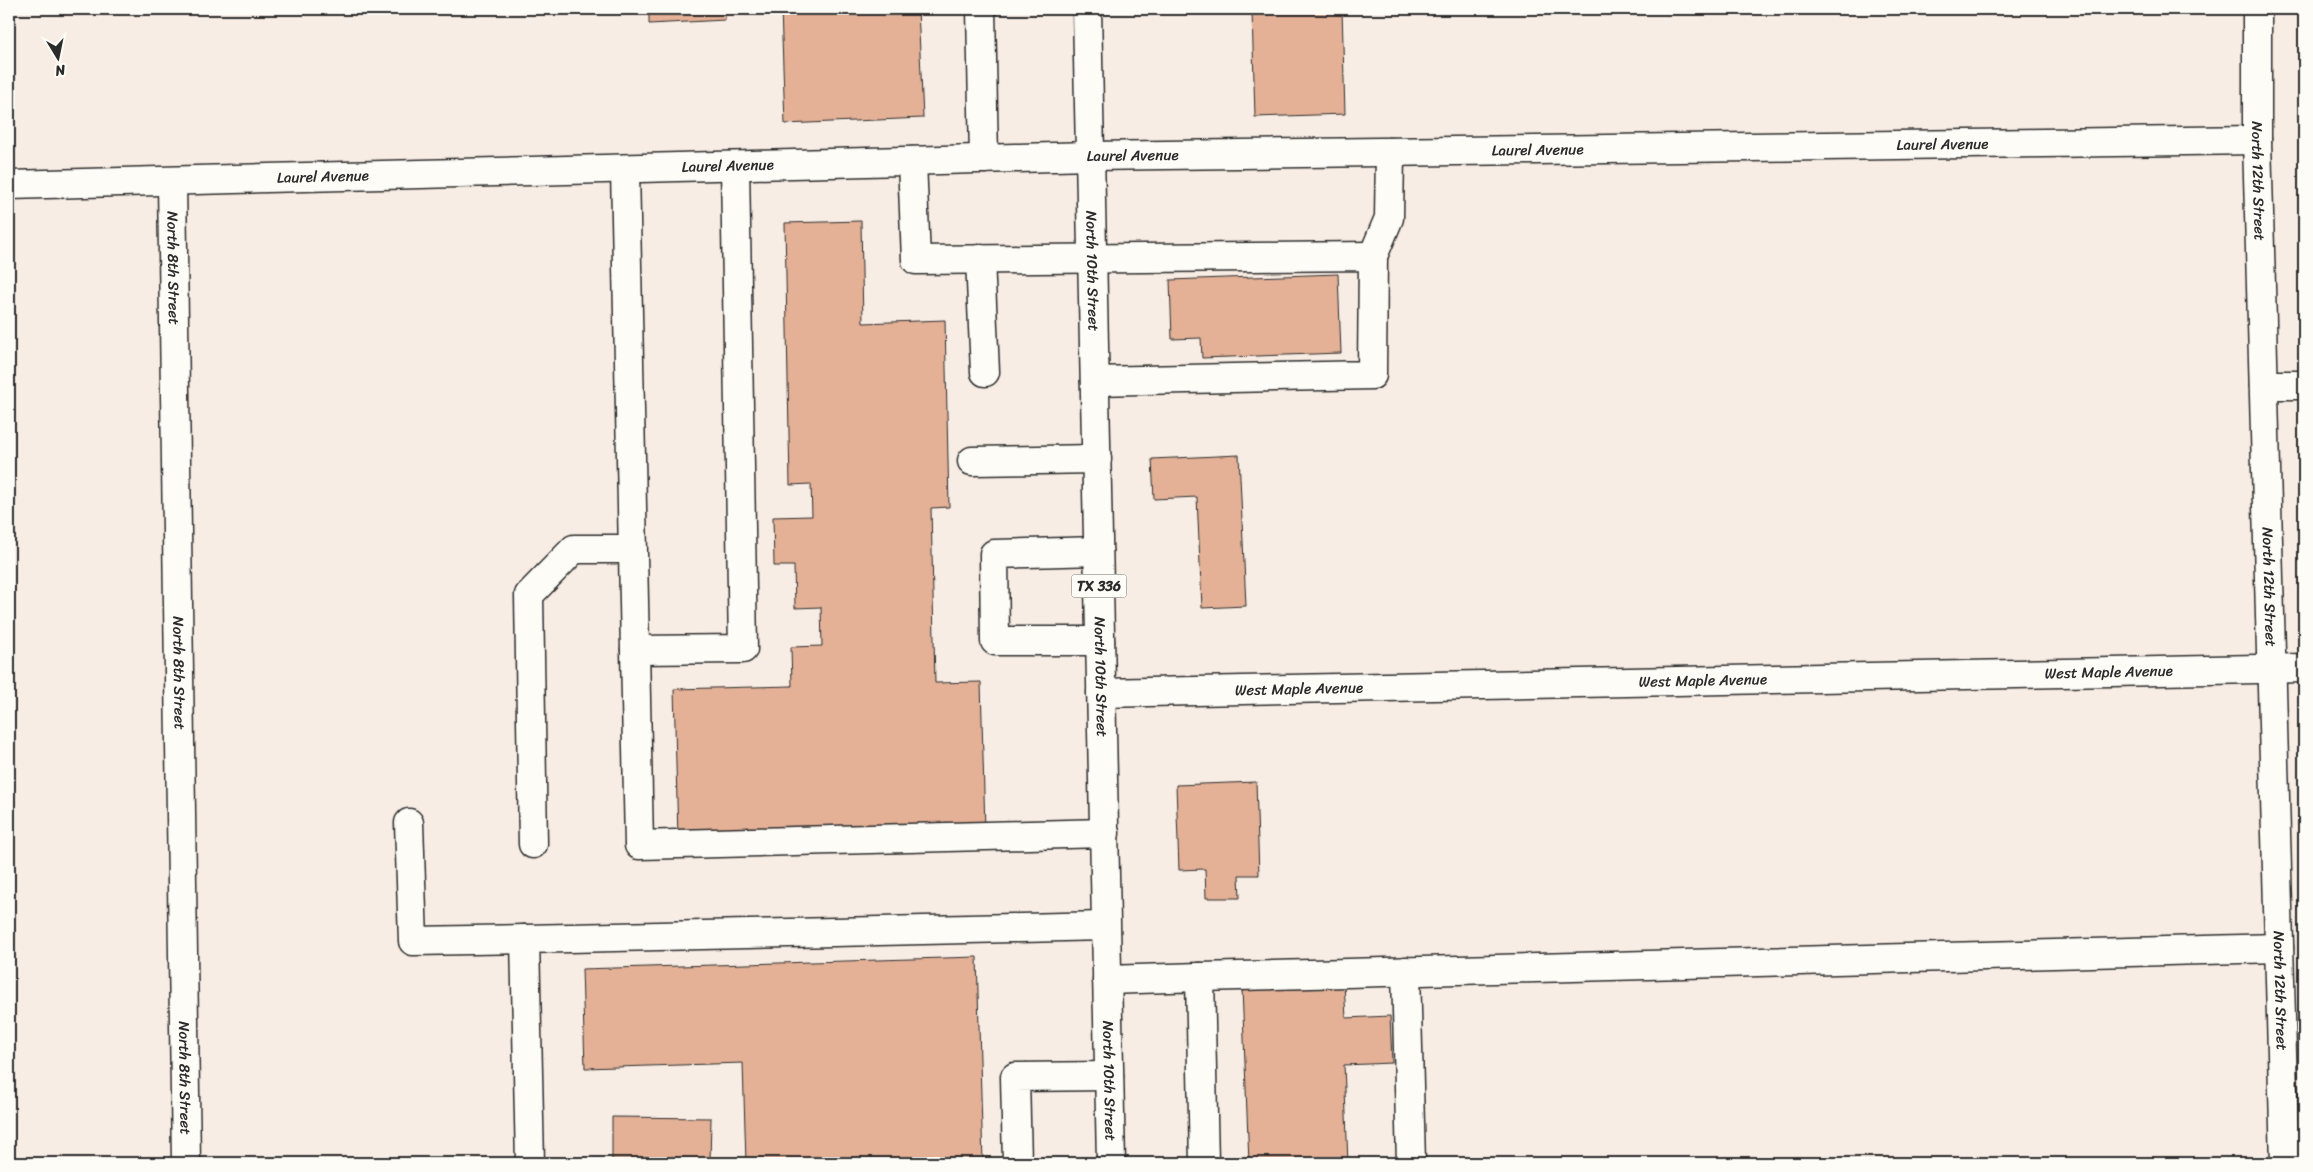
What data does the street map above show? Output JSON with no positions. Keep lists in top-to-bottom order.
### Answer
{
  "streets": {
    "street": [
      "Laurel Avenue",
      "North 12th Street",
      "North 8th Street",
      "North 10th Street",
      "TX 336",
      "West Maple Avenue"
    ]
  },
  "crossings": [
    ["Laurel Avenue", "North 12th Street"],
    ["Laurel Avenue", "North 8th Street"],
    ["Laurel Avenue", "North 10th Street"],
    ["North 12th Street", "West Maple Avenue"],
    ["North 10th Street", "West Maple Avenue"]
  ],
  "north": "bottom"
}
